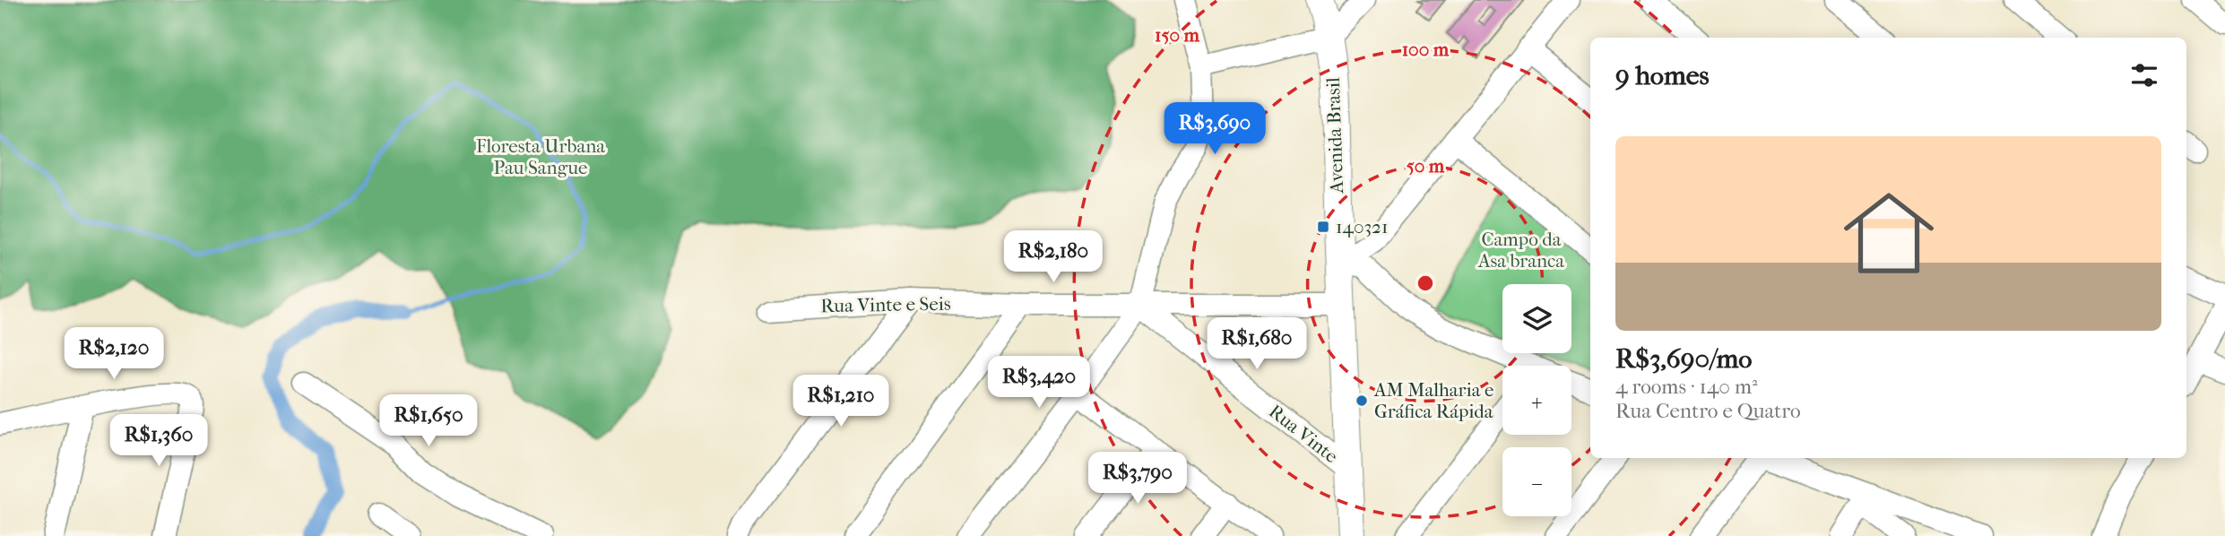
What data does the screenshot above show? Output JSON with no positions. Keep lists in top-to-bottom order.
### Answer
{
  "streets": {
    "main road": ["Avenida Brasil"],
    "street": ["Rua Vinte e Seis", "Rua Vinte"]
  },
  "crossings": [
    ["Avenida Brasil", "Rua Vinte e Seis"],
    ["Avenida Brasil", "Rua Vinte"],
    ["Rua Vinte e Seis", "Rua Vinte"]
  ],
  "parks": ["Floresta Urbana Pau Sangue", "Campo da Asa branca"],
  "places": {
    "transit": ["140321"],
    "other": ["AM Malharia e Gráfica Rápida"]
  },
  "page": {
    "heading": "9 homes",
    "price": [
      "R$3,690",
      "R$2,180",
      "R$1,680",
      "R$2,120",
      "R$3,420",
      "R$1,210",
      "R$1,650",
      "R$1,360",
      "R$3,790"
    ],
    "list": [
      {
        "name": "R$3,690/mo",
        "note": "4 rooms · 140 m² · Rua Centro e Quatro"
      }
    ],
    "map_buttons": ["+", "−"]
  },
  "rings": ["150 m", "100 m", "50 m"]
}
